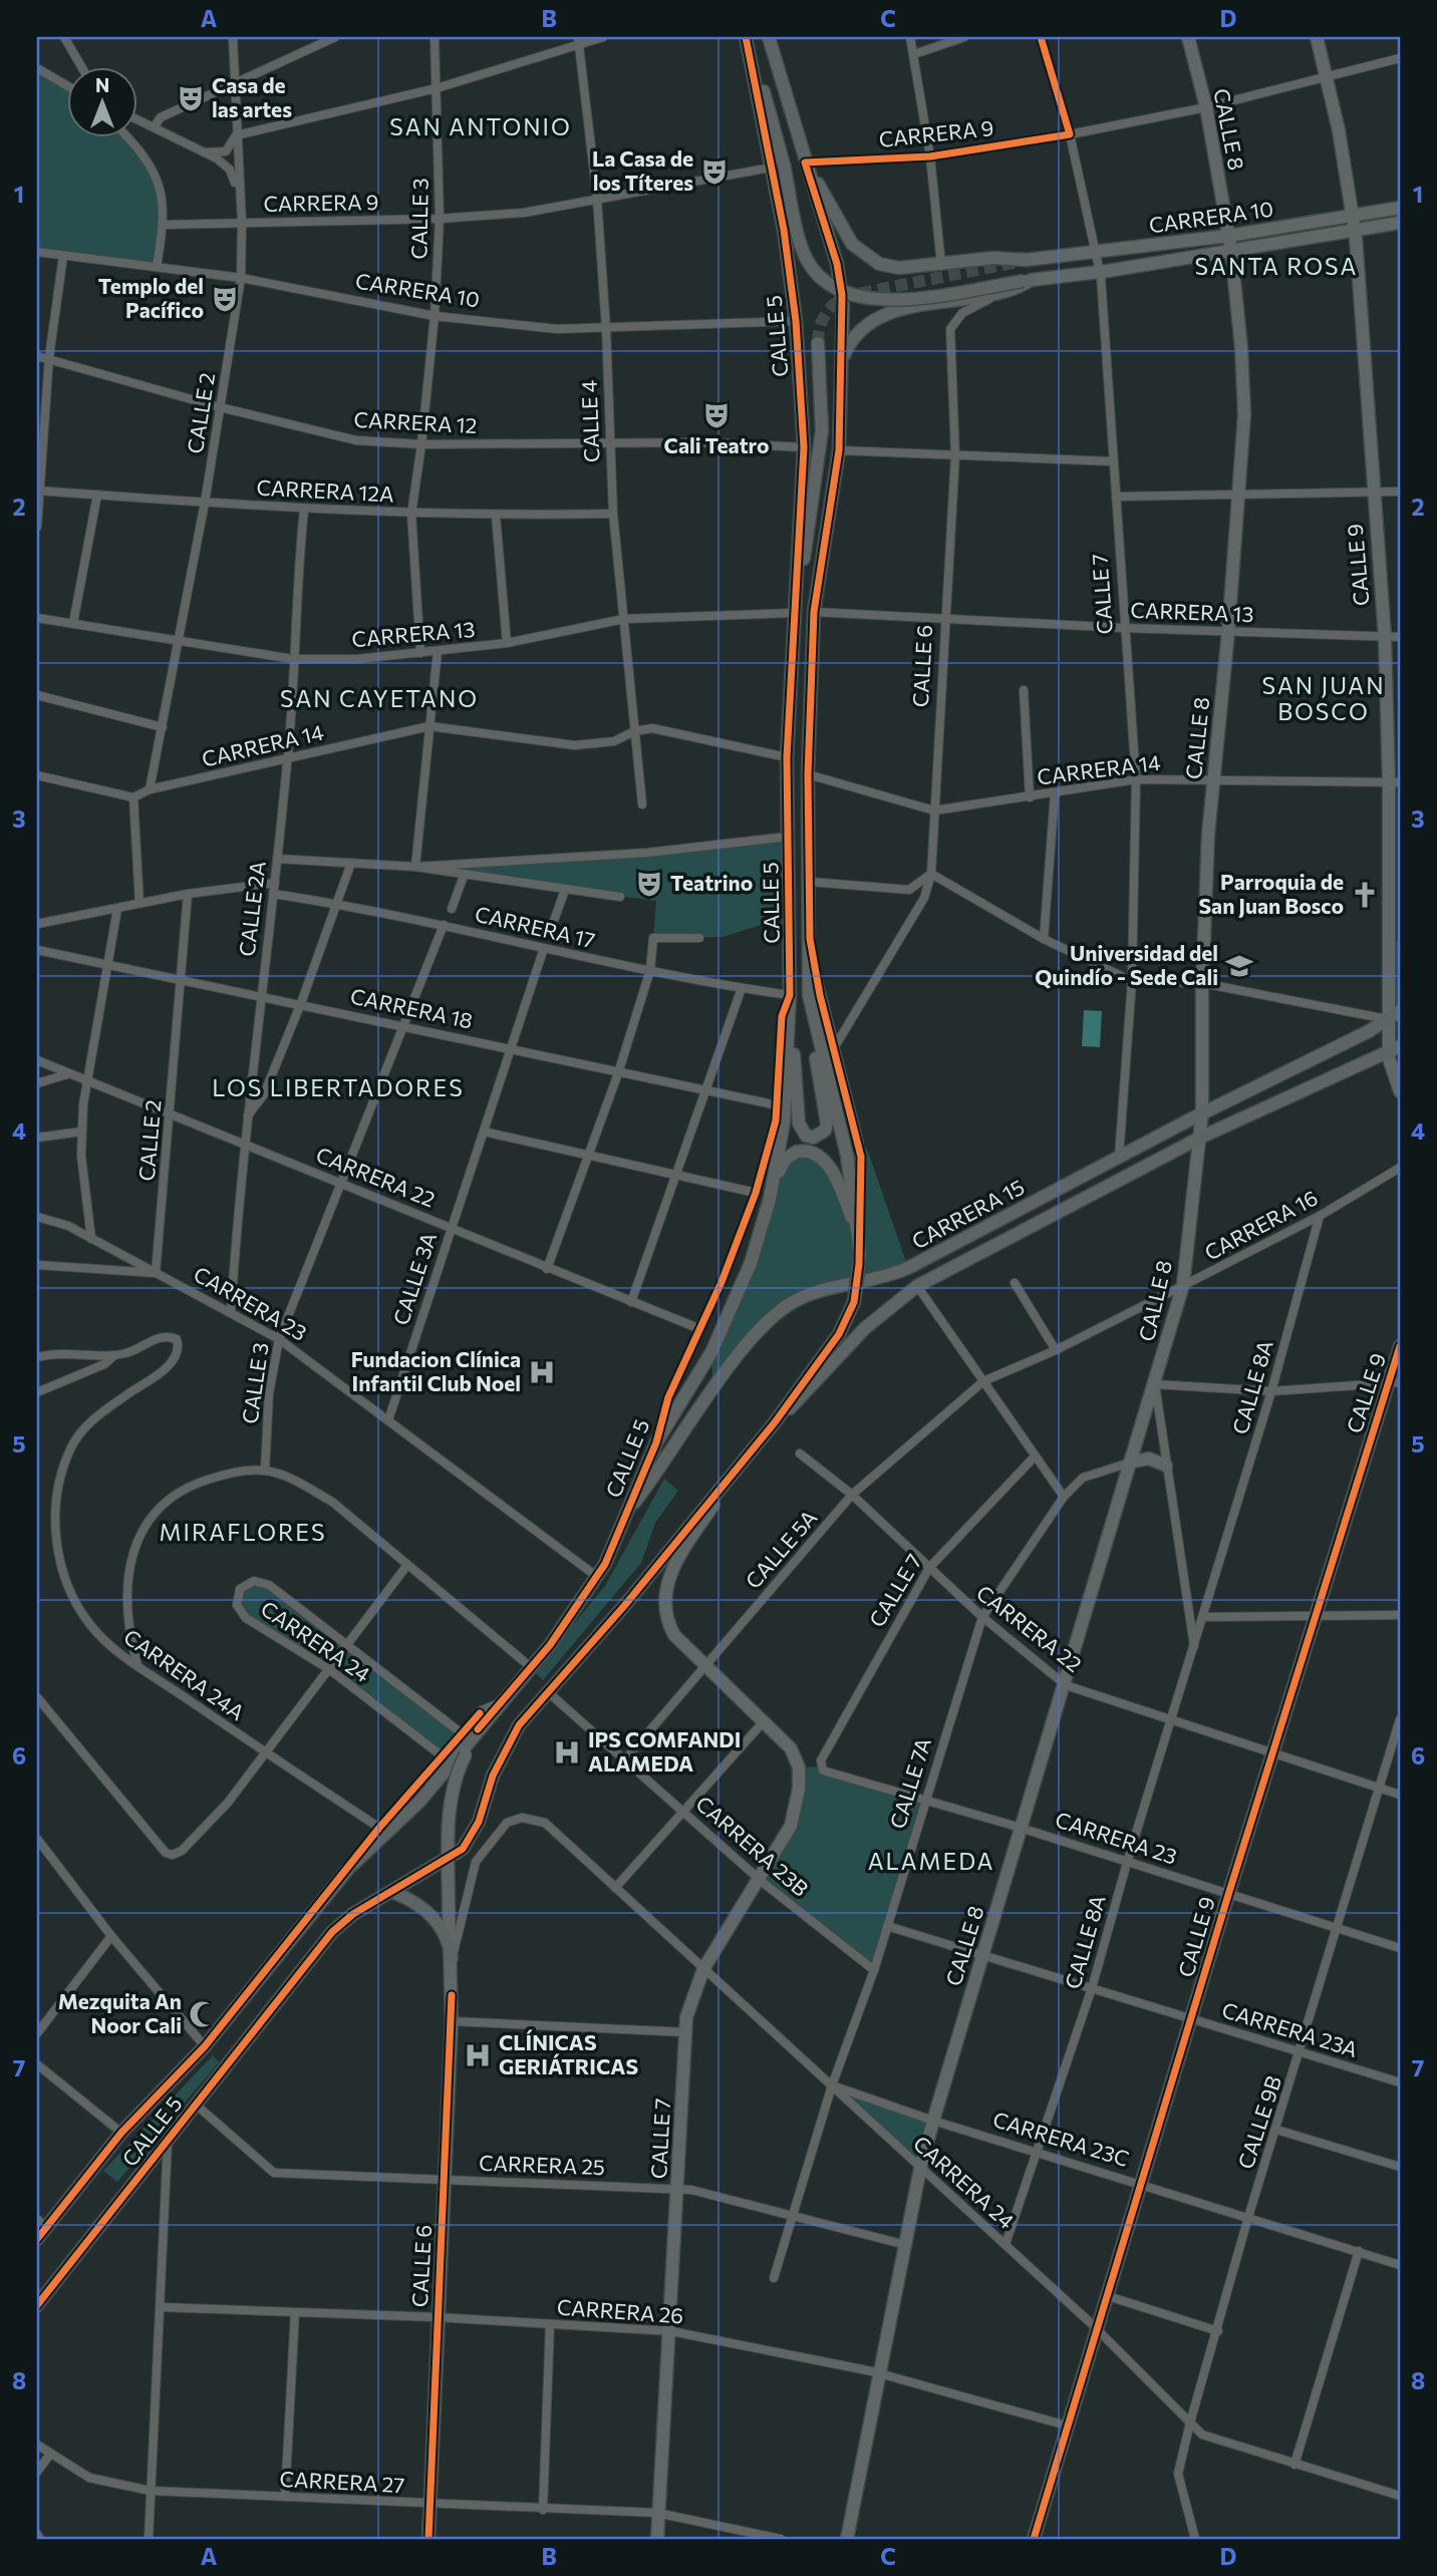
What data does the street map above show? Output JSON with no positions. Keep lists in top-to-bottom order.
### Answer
{
  "streets": {
    "main road": [
      "CALLE 8",
      "CARRERA 10",
      "CALLE 5",
      "CALLE 9",
      "CALLE 7",
      "CALLE 6",
      "CARRERA 15"
    ],
    "street": [
      "CARRERA 9",
      "CALLE 3",
      "CALLE 2",
      "CALLE 4",
      "CARRERA 12",
      "CARRERA 12A",
      "CARRERA 13",
      "CARRERA 14",
      "CALLE 2A",
      "CARRERA 17",
      "CARRERA 18",
      "CARRERA 22",
      "CARRERA 16",
      "CALLE 3A",
      "CARRERA 23",
      "CALLE 8A",
      "CALLE 5A",
      "CARRERA 24",
      "CARRERA 24A",
      "CALLE 7A",
      "CARRERA 23B",
      "CARRERA 23A",
      "CALLE 9B",
      "CARRERA 23C",
      "CARRERA 25",
      "CARRERA 26",
      "CARRERA 27"
    ]
  },
  "crossings": [
    ["CALLE 8", "CARRERA 9"],
    ["CALLE 8", "CARRERA 10"],
    ["CALLE 8", "CARRERA 13"],
    ["CALLE 8", "CARRERA 14"],
    ["CALLE 8", "CARRERA 22"],
    ["CALLE 8", "CARRERA 15"],
    ["CALLE 8", "CARRERA 16"],
    ["CALLE 8", "CARRERA 23"],
    ["CALLE 8", "CALLE 8A"],
    ["CALLE 8", "CARRERA 24"],
    ["CALLE 8", "CALLE 7A"],
    ["CALLE 8", "CARRERA 23A"],
    ["CALLE 8", "CARRERA 23C"],
    ["CALLE 8", "CARRERA 25"],
    ["CALLE 8", "CARRERA 26"],
    ["CARRERA 9", "CALLE 3"],
    ["CARRERA 9", "CALLE 5"],
    ["CARRERA 9", "CALLE 2"],
    ["CARRERA 9", "CALLE 4"],
    ["CARRERA 9", "CALLE 9"],
    ["CARRERA 9", "CALLE 7"],
    ["CARRERA 10", "CALLE 3"],
    ["CARRERA 10", "CALLE 5"],
    ["CARRERA 10", "CALLE 2"],
    ["CARRERA 10", "CALLE 4"],
    ["CARRERA 10", "CALLE 9"],
    ["CARRERA 10", "CALLE 7"],
    ["CALLE 3", "CARRERA 12"],
    ["CALLE 3", "CARRERA 12A"],
    ["CALLE 3", "CARRERA 13"],
    ["CALLE 3", "CARRERA 17"],
    ["CALLE 3", "CARRERA 18"],
    ["CALLE 3", "CARRERA 22"],
    ["CALLE 3", "CARRERA 23"],
    ["CALLE 5", "CARRERA 12"],
    ["CALLE 5", "CARRERA 13"],
    ["CALLE 5", "CALLE 6"],
    ["CALLE 5", "CARRERA 14"],
    ["CALLE 5", "CARRERA 17"],
    ["CALLE 5", "CARRERA 18"],
    ["CALLE 5", "CARRERA 22"],
    ["CALLE 5", "CARRERA 15"],
    ["CALLE 5", "CARRERA 23"],
    ["CALLE 5", "CARRERA 24"],
    ["CALLE 5", "CARRERA 24A"],
    ["CALLE 5", "CARRERA 23B"],
    ["CALLE 5", "CARRERA 25"],
    ["CALLE 2", "CARRERA 12"],
    ["CALLE 2", "CARRERA 12A"],
    ["CALLE 2", "CARRERA 13"],
    ["CALLE 2", "CARRERA 14"],
    ["CALLE 2", "CARRERA 18"],
    ["CALLE 2", "CARRERA 22"],
    ["CALLE 2", "CARRERA 23"],
    ["CALLE 4", "CARRERA 12"],
    ["CALLE 4", "CARRERA 12A"],
    ["CALLE 4", "CARRERA 13"],
    ["CALLE 4", "CARRERA 14"],
    ["CARRERA 12A", "CALLE 2A"],
    ["CALLE 9", "CARRERA 13"],
    ["CALLE 9", "CARRERA 14"],
    ["CALLE 9", "CARRERA 22"],
    ["CALLE 9", "CARRERA 15"],
    ["CALLE 9", "CARRERA 23"],
    ["CALLE 9", "CARRERA 24"],
    ["CALLE 9", "CARRERA 23A"],
    ["CALLE 9", "CARRERA 23C"],
    ["CALLE 9", "CARRERA 26"],
    ["CALLE 7", "CARRERA 13"],
    ["CALLE 7", "CARRERA 14"],
    ["CALLE 7", "CARRERA 22"],
    ["CALLE 7", "CARRERA 15"],
    ["CALLE 7", "CARRERA 23"],
    ["CALLE 7", "CARRERA 24"],
    ["CALLE 7", "CARRERA 23B"],
    ["CALLE 7", "CARRERA 25"],
    ["CALLE 7", "CARRERA 26"],
    ["CALLE 7", "CARRERA 27"],
    ["CARRERA 13", "CALLE 6"],
    ["CARRERA 13", "CALLE 2A"],
    ["CALLE 6", "CARRERA 14"],
    ["CALLE 6", "CARRERA 24"],
    ["CALLE 6", "CARRERA 25"],
    ["CALLE 6", "CARRERA 26"],
    ["CALLE 6", "CARRERA 27"],
    ["CARRERA 14", "CALLE 2A"],
    ["CALLE 2A", "CARRERA 17"],
    ["CALLE 2A", "CARRERA 18"],
    ["CALLE 2A", "CARRERA 22"],
    ["CALLE 2A", "CARRERA 23"],
    ["CARRERA 17", "CALLE 3A"],
    ["CARRERA 18", "CALLE 3A"],
    ["CARRERA 22", "CALLE 3A"],
    ["CARRERA 22", "CALLE 8A"],
    ["CARRERA 22", "CALLE 5A"],
    ["CARRERA 22", "CALLE 7A"],
    ["CARRERA 22", "CALLE 9B"],
    ["CARRERA 16", "CALLE 8A"],
    ["CARRERA 16", "CALLE 5A"],
    ["CALLE 3A", "CARRERA 23"],
    ["CARRERA 23", "CALLE 8A"],
    ["CARRERA 23", "CALLE 7A"],
    ["CARRERA 23", "CALLE 9B"],
    ["CALLE 8A", "CARRERA 24"],
    ["CALLE 8A", "CARRERA 23A"],
    ["CALLE 8A", "CARRERA 23C"],
    ["CALLE 5A", "CARRERA 23B"],
    ["CARRERA 24", "CALLE 7A"],
    ["CARRERA 24", "CALLE 9B"],
    ["CARRERA 24", "CARRERA 23C"],
    ["CALLE 7A", "CARRERA 23B"],
    ["CALLE 7A", "CARRERA 23A"],
    ["CALLE 7A", "CARRERA 23C"],
    ["CALLE 7A", "CARRERA 25"],
    ["CARRERA 23A", "CALLE 9B"],
    ["CALLE 9B", "CARRERA 23C"]
  ],
  "districts": [
    "SAN ANTONIO",
    "SANTA ROSA",
    "SAN JUAN BOSCO",
    "SAN CAYETANO",
    "LOS LIBERTADORES",
    "MIRAFLORES",
    "ALAMEDA"
  ],
  "places": {
    "theatre": [
      "Casa de las artes",
      "La Casa de los Títeres",
      "Templo del Pacífico",
      "Cali Teatro",
      "Teatrino"
    ],
    "church": ["Parroquia de San Juan Bosco"],
    "school or university": ["Universidad del Quindío - Sede Cali"],
    "hospital": ["Fundacion Clínica Infantil Club Noel", "IPS COMFANDI ALAMEDA", "CLÍNICAS GERIÁTRICAS"],
    "mosque": ["Mezquita An Noor Cali"]
  },
  "north": "top",
  "grid": {
    "columns": [
      "A",
      "B",
      "C",
      "D"
    ],
    "rows": [
      "1",
      "2",
      "3",
      "4",
      "5",
      "6",
      "7",
      "8"
    ]
  }
}
